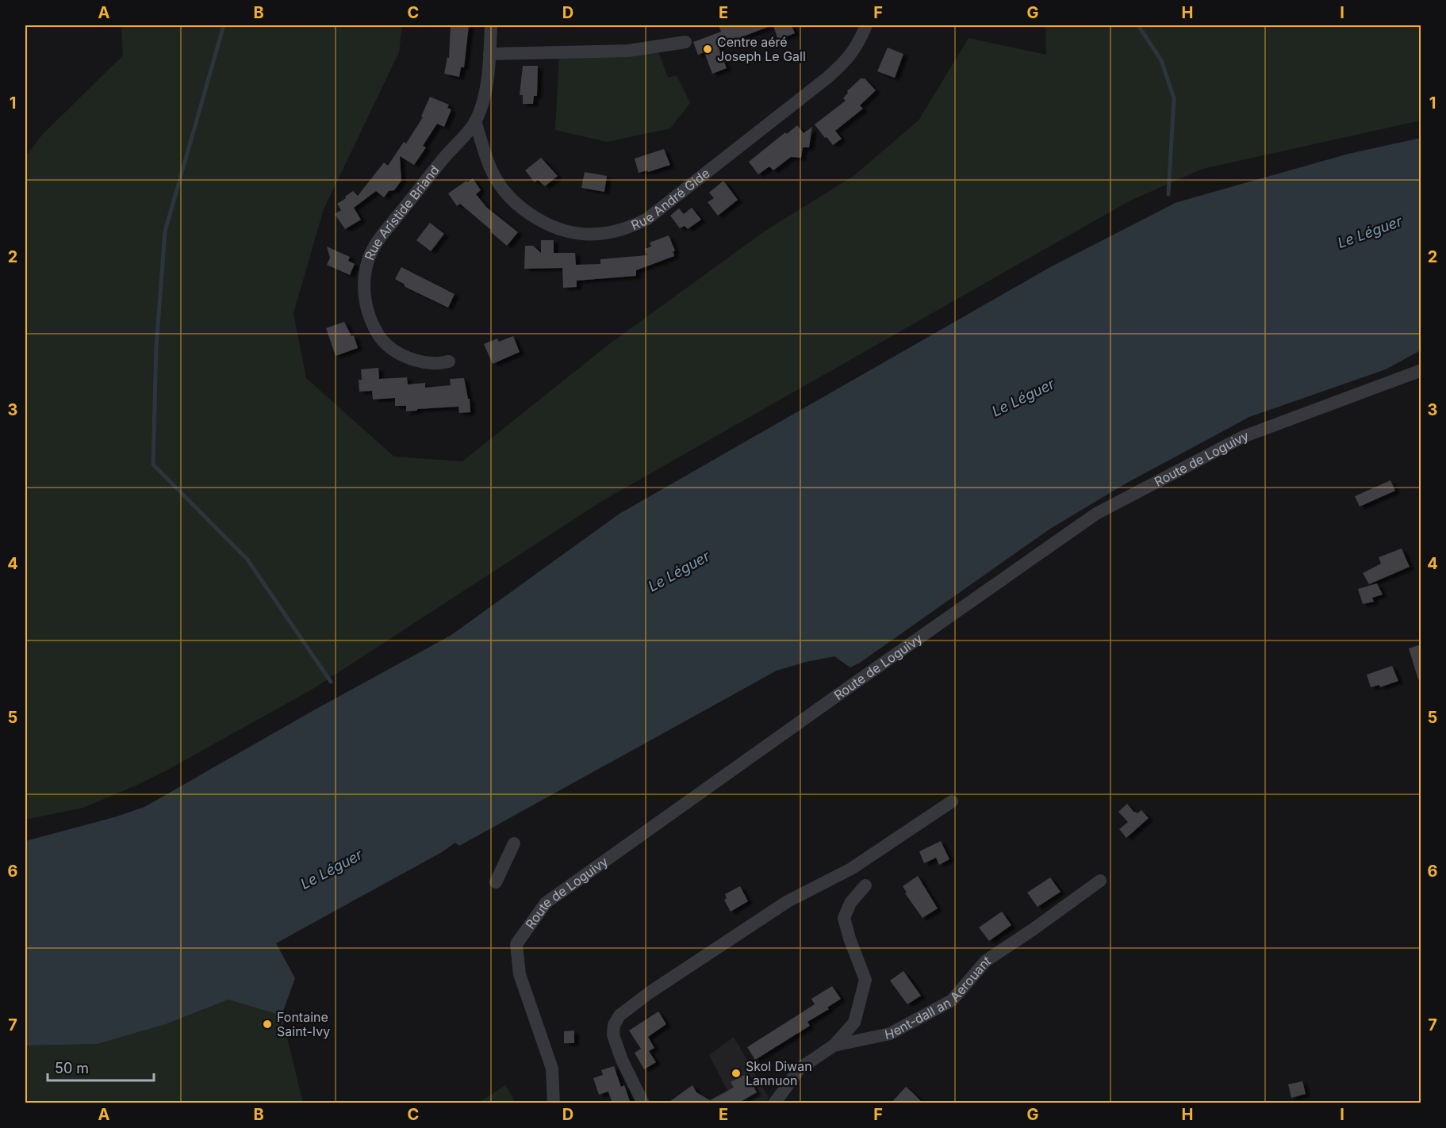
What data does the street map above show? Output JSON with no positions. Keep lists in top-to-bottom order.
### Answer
{
  "streets": {
    "street": [
      "Rue André Gide",
      "Rue Aristide Briand",
      "Route de Loguivy",
      "Hent-dall an Aerouant"
    ]
  },
  "crossings": [
    ["Rue André Gide", "Rue Aristide Briand"]
  ],
  "water": ["Le Léguer"],
  "places": ["Centre aéré Joseph Le Gall", "Fontaine Saint-Ivy", "Skol Diwan Lannuon"],
  "scale_bar": "50 m",
  "grid": {
    "columns": [
      "A",
      "B",
      "C",
      "D",
      "E",
      "F",
      "G",
      "H",
      "I"
    ],
    "rows": [
      "1",
      "2",
      "3",
      "4",
      "5",
      "6",
      "7"
    ]
  }
}
